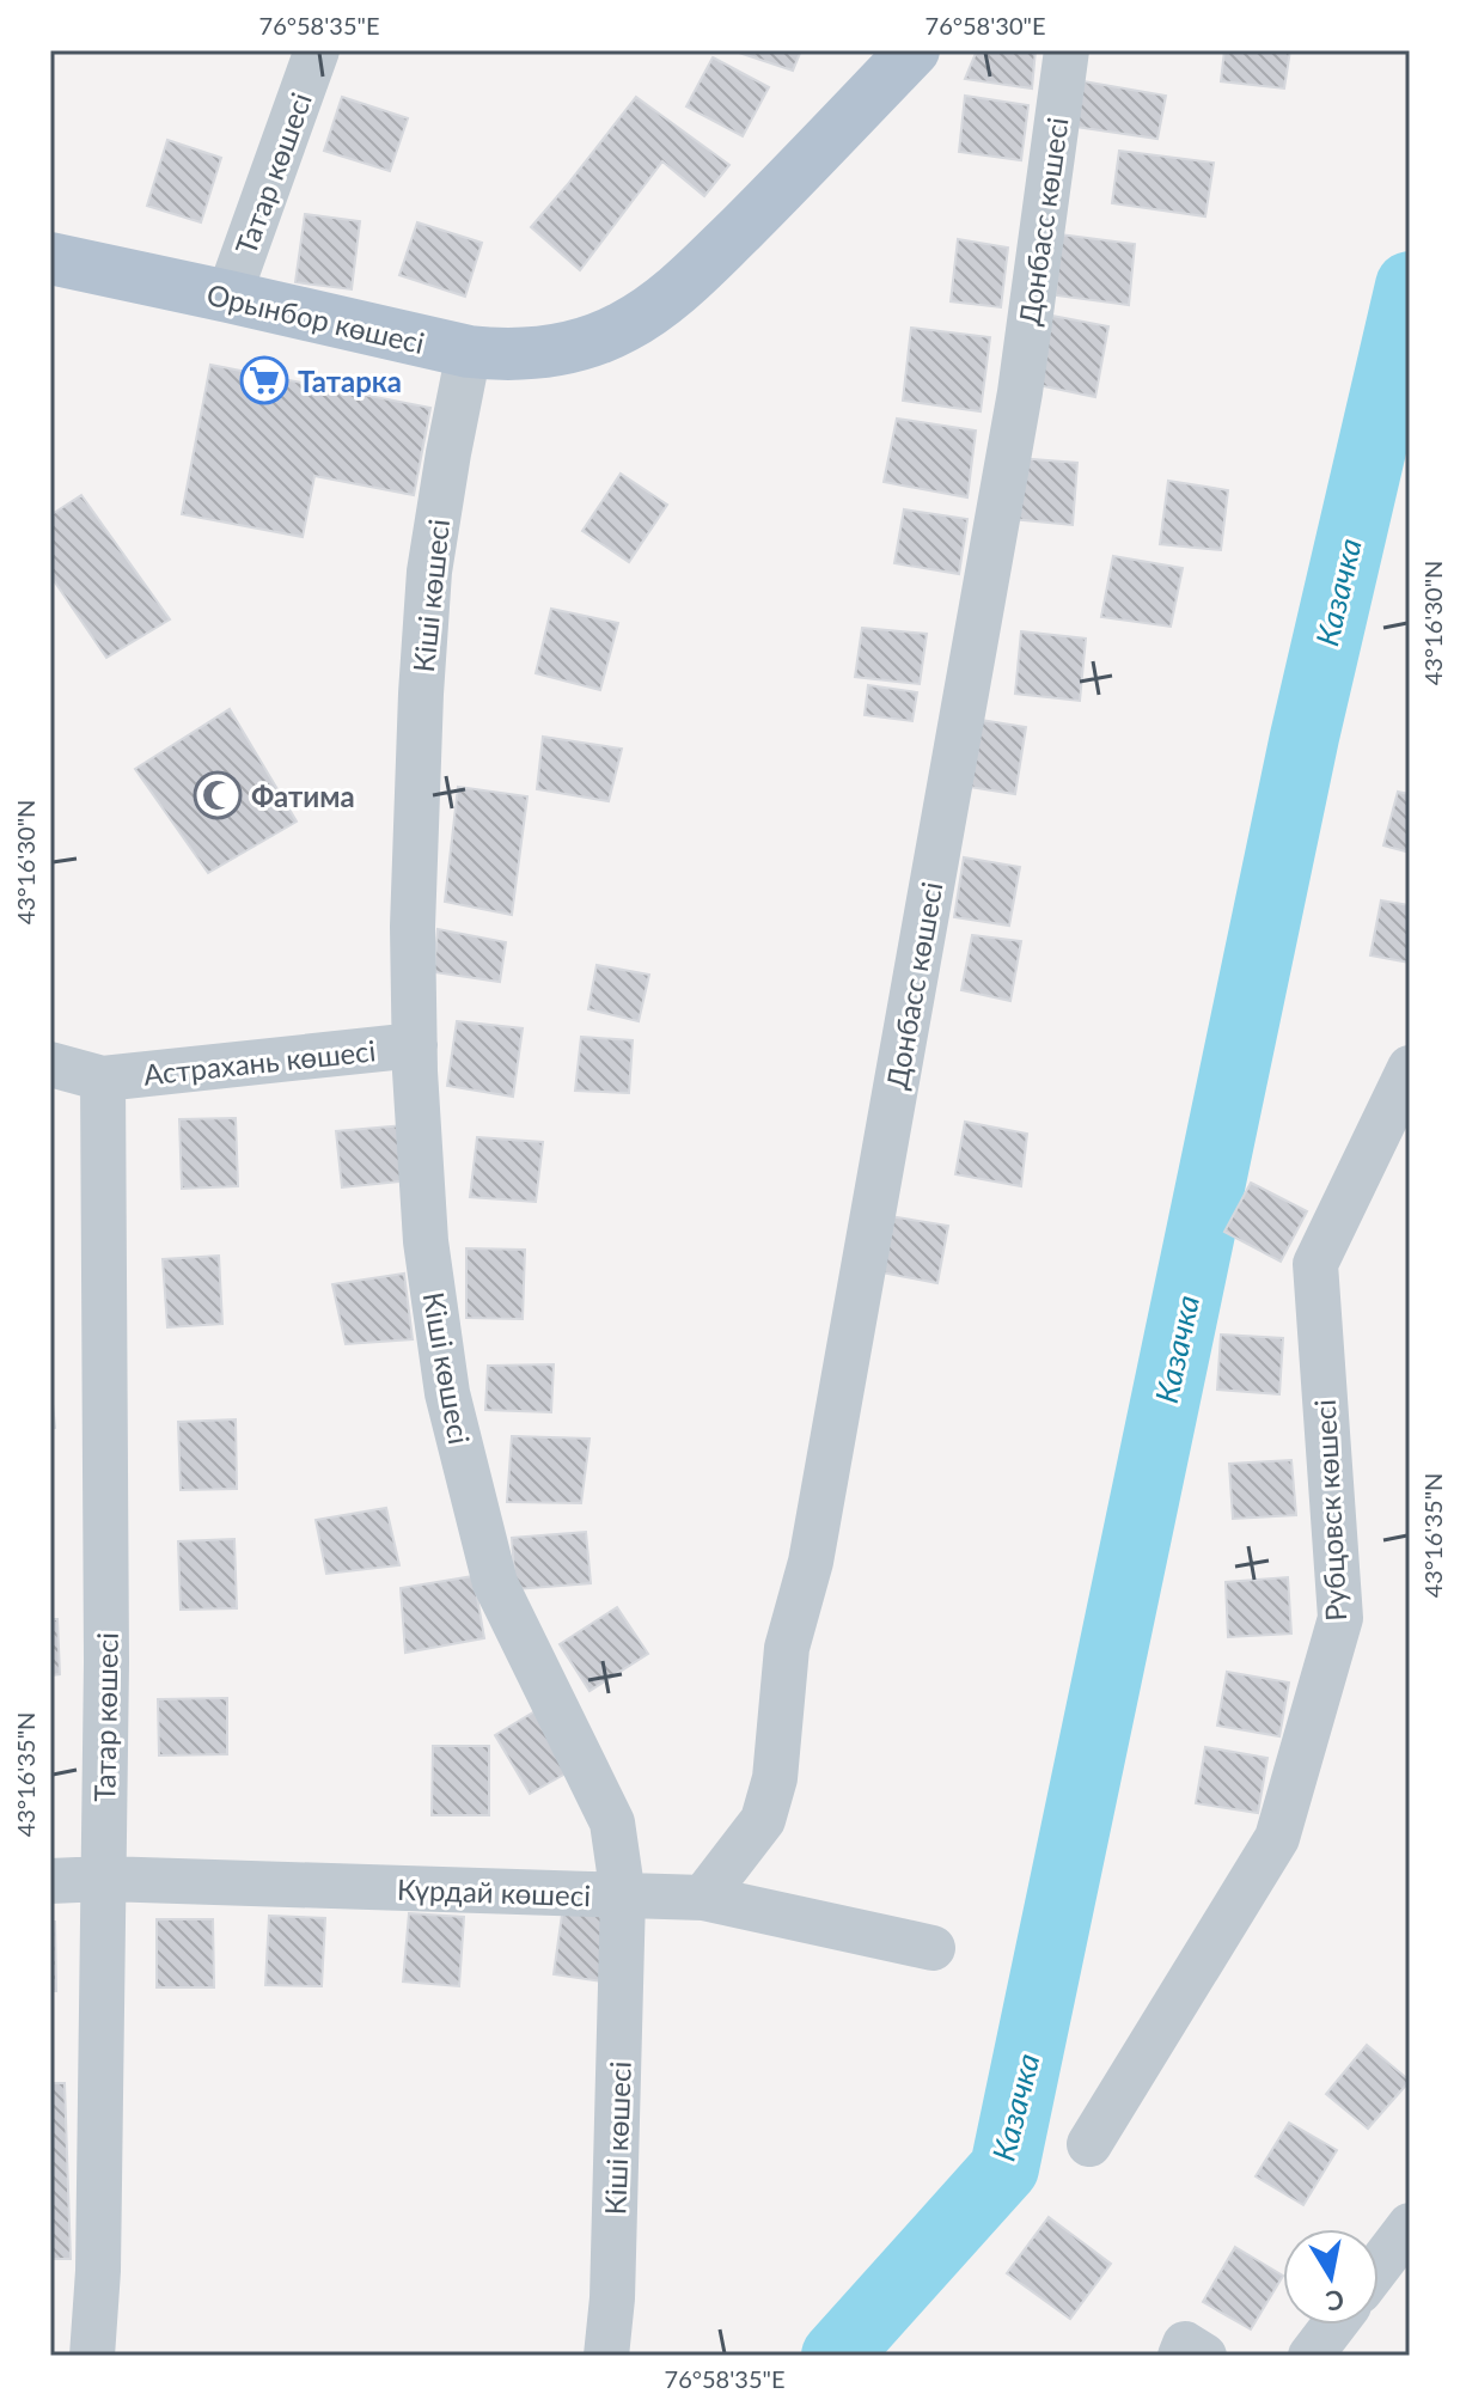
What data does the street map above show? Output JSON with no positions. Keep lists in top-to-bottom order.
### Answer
{
  "streets": {
    "main road": ["Орынбор көшесі"],
    "street": [
      "Татар көшесі",
      "Донбасс көшесі",
      "Кіші көшесі",
      "Астрахань көшесі",
      "Рубцовск көшесі",
      "Күрдай көшесі"
    ]
  },
  "crossings": [
    ["Татар көшесі", "Орынбор көшесі"],
    ["Татар көшесі", "Астрахань көшесі"],
    ["Татар көшесі", "Күрдай көшесі"],
    ["Донбасс көшесі", "Күрдай көшесі"],
    ["Орынбор көшесі", "Кіші көшесі"],
    ["Кіші көшесі", "Астрахань көшесі"],
    ["Кіші көшесі", "Күрдай көшесі"]
  ],
  "water": ["Казачка"],
  "places": {
    "supermarket": ["Татарка"],
    "mosque": ["Фатима"]
  },
  "north": "bottom",
  "coordinates": [
    "76°58'35\"E",
    "76°58'30\"E",
    "43°16'30\"N",
    "43°16'35\"N"
  ]
}
